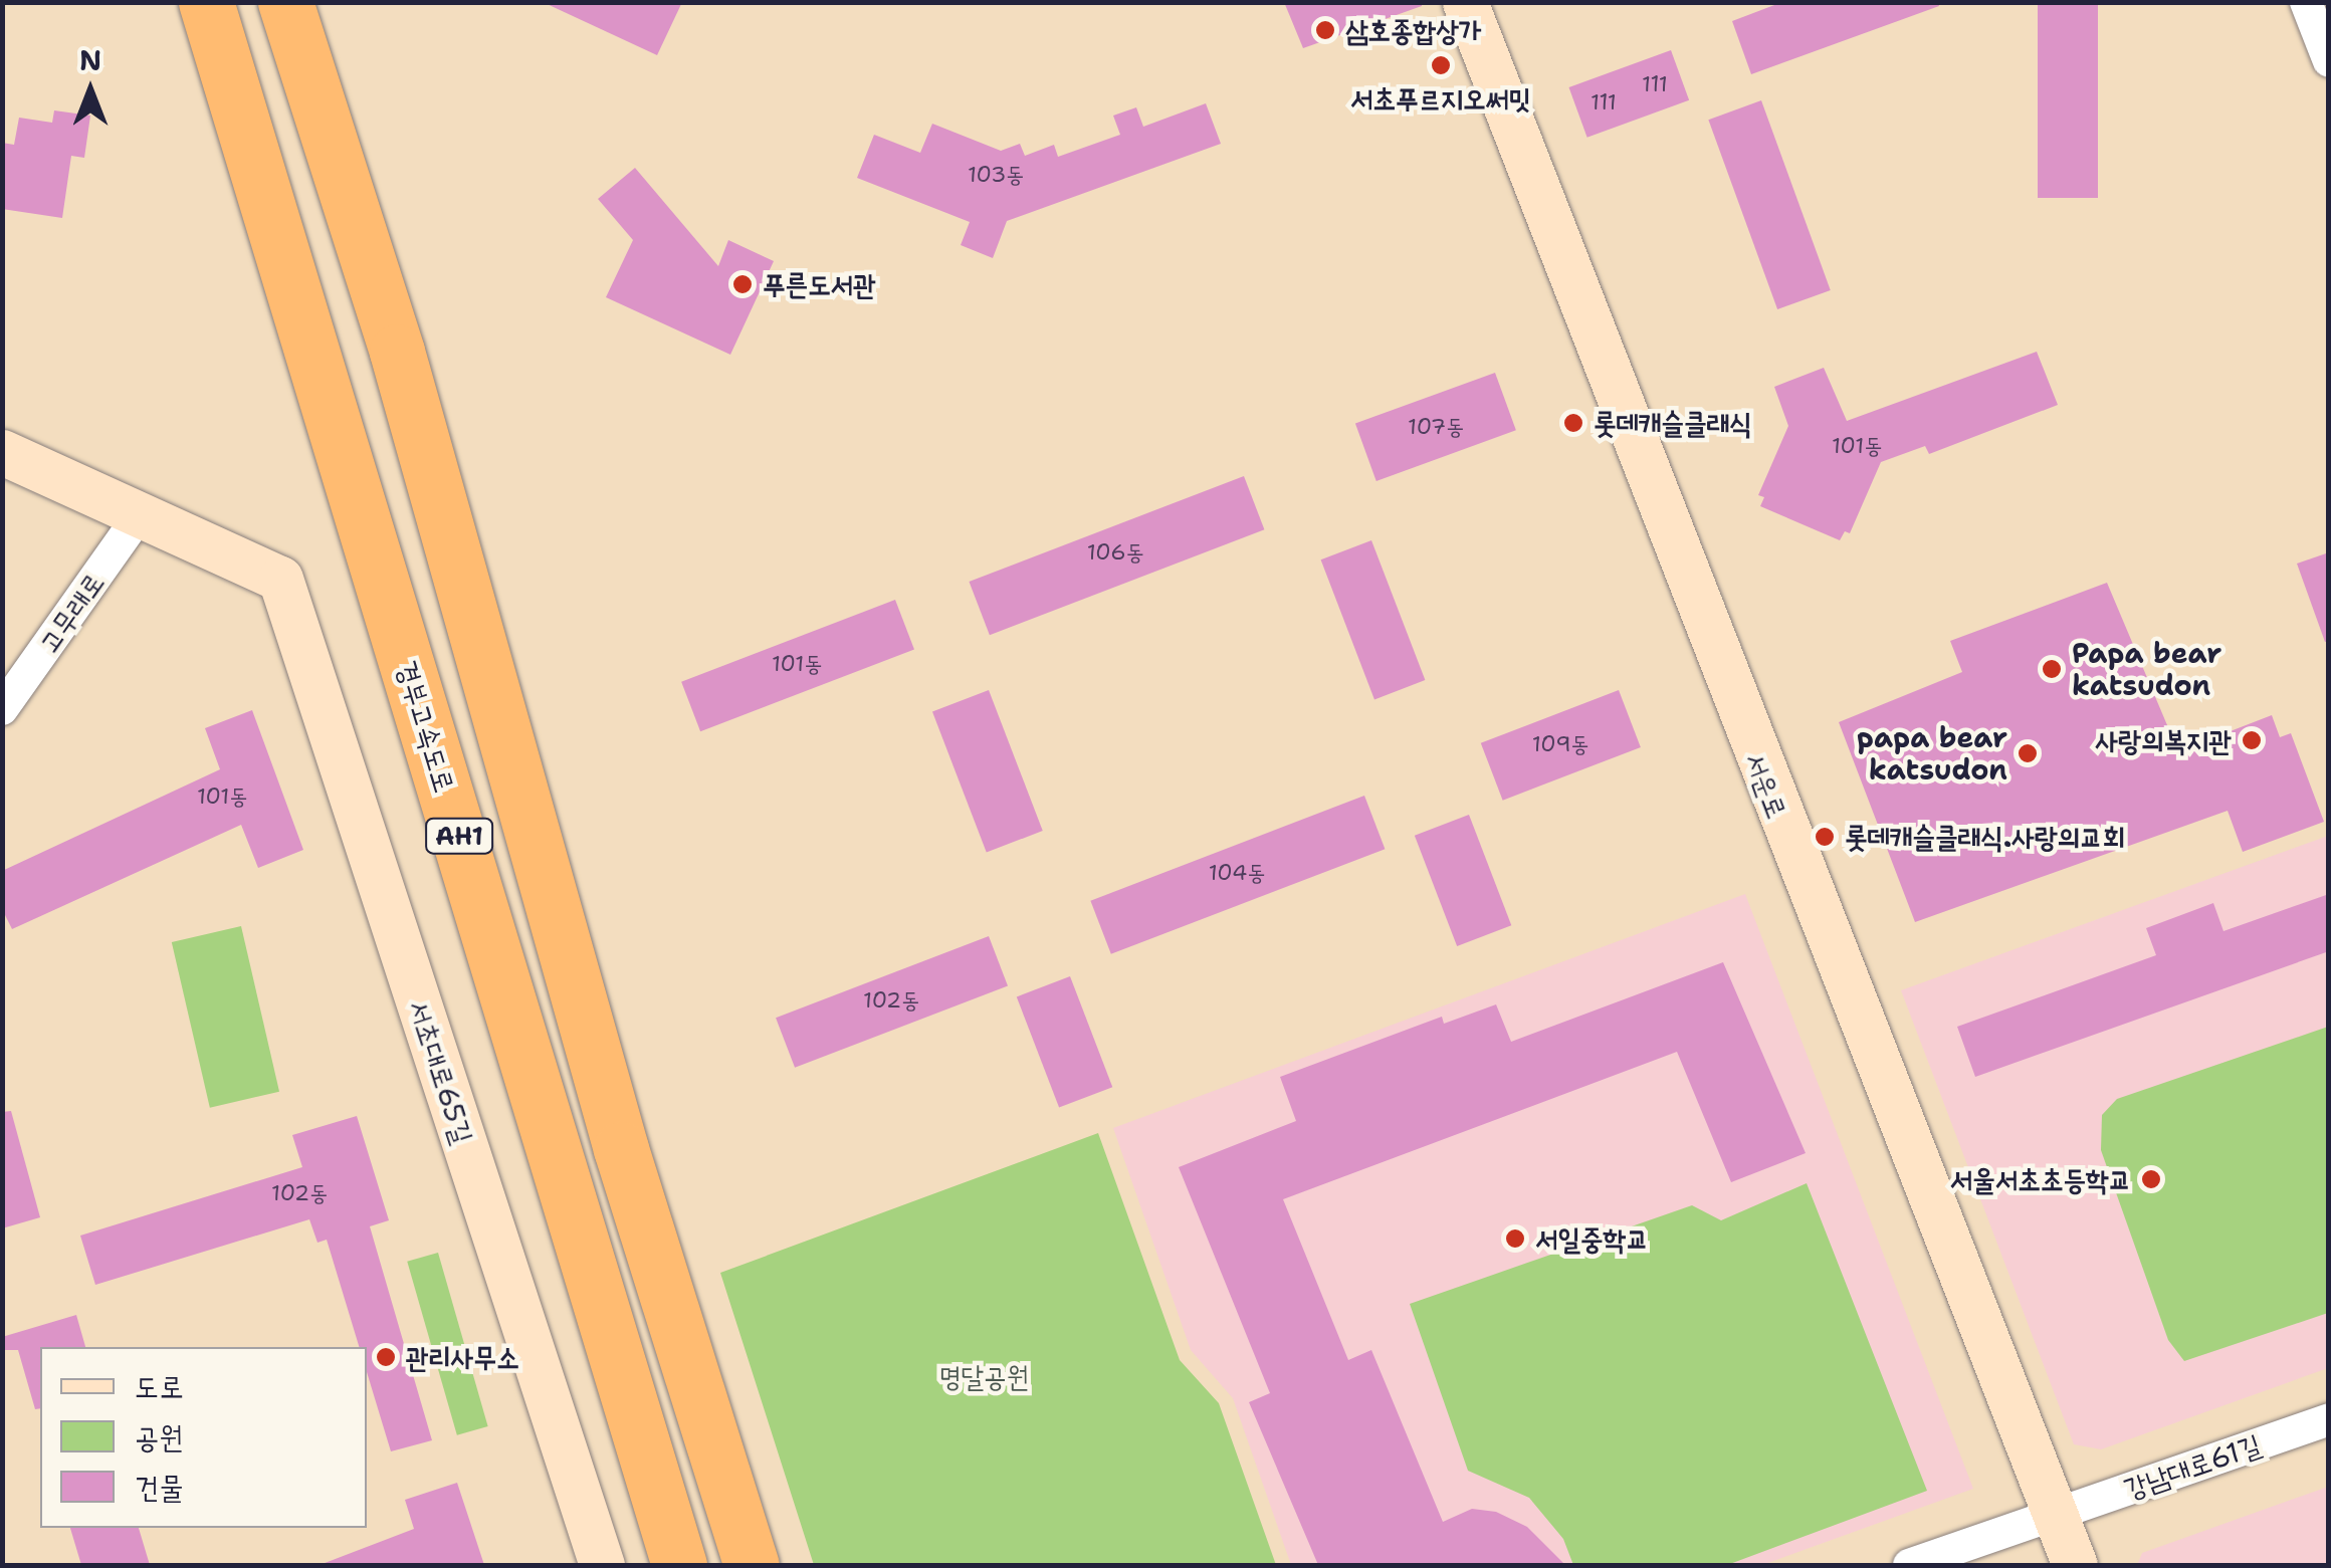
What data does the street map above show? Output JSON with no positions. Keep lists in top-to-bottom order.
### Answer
{
  "streets": {
    "highway": ["경부고속도로", "AH1"],
    "street": [
      "고무래로",
      "서운로",
      "서초대로65길",
      "강남대로61길"
    ]
  },
  "crossings": [
    ["고무래로", "서초대로65길"],
    ["서운로", "강남대로61길"]
  ],
  "parks": ["명달공원"],
  "places": [
    "삼호종합상가",
    "서초푸르지오써밋",
    "푸른도서관",
    "롯데캐슬클래식",
    "Papa bear katsudon",
    "사랑의복지관",
    "papa bear katsudon",
    "롯데캐슬클래식.사랑의교회",
    "서울서초초등학교",
    "서일중학교",
    "관리사무소"
  ],
  "house_numbers": [
    "111",
    "111",
    "103동",
    "107동",
    "101동",
    "106동",
    "101동",
    "109동",
    "101동",
    "104동",
    "102동",
    "102동"
  ],
  "legend": ["도로", "공원", "건물"],
  "north": "top"
}
